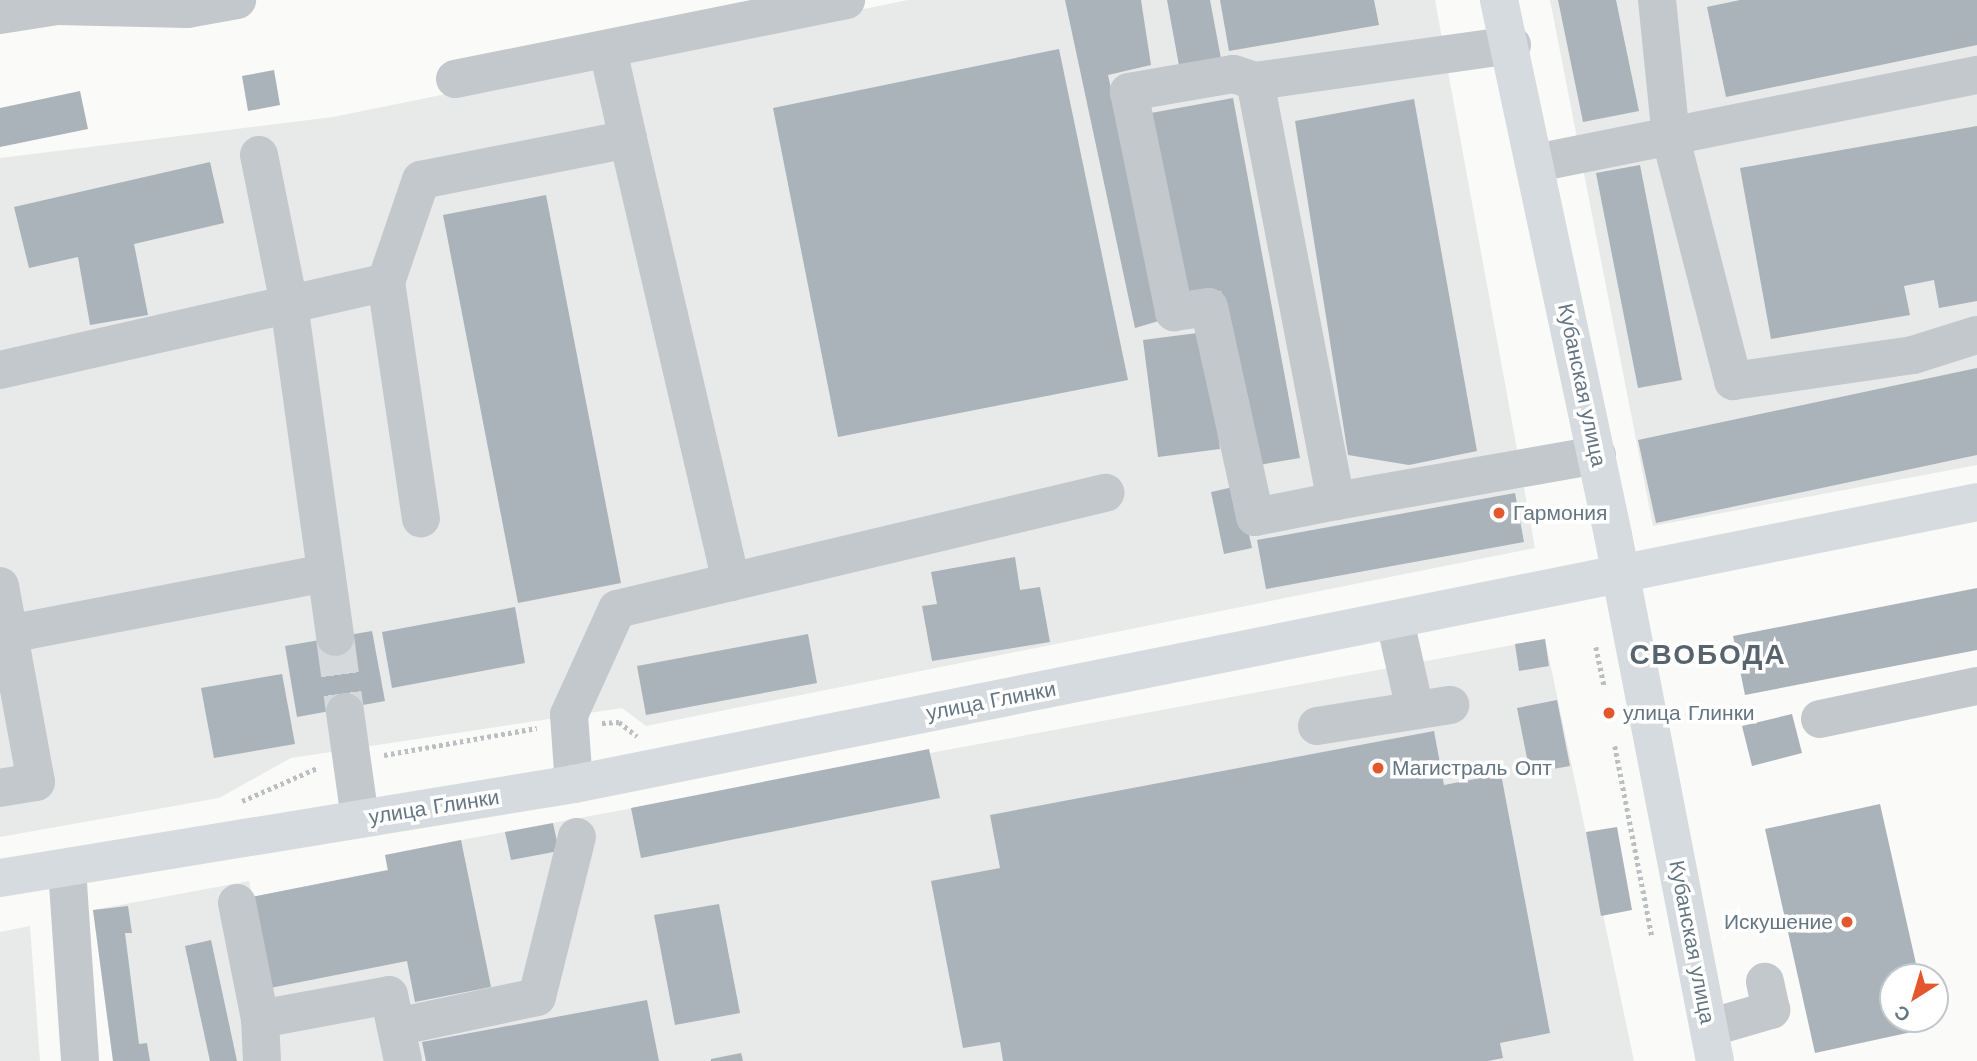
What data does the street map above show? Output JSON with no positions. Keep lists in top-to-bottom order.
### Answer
{
  "streets": {
    "main road": ["Кубанская улица", "улица Глинки"]
  },
  "crossings": [
    ["Кубанская улица", "улица Глинки"]
  ],
  "districts": ["СВОБОДА"],
  "places": [
    "Гармония",
    "улица Глинки",
    "Магистраль Опт",
    "Искушение"
  ],
  "north": "bottom left"
}
